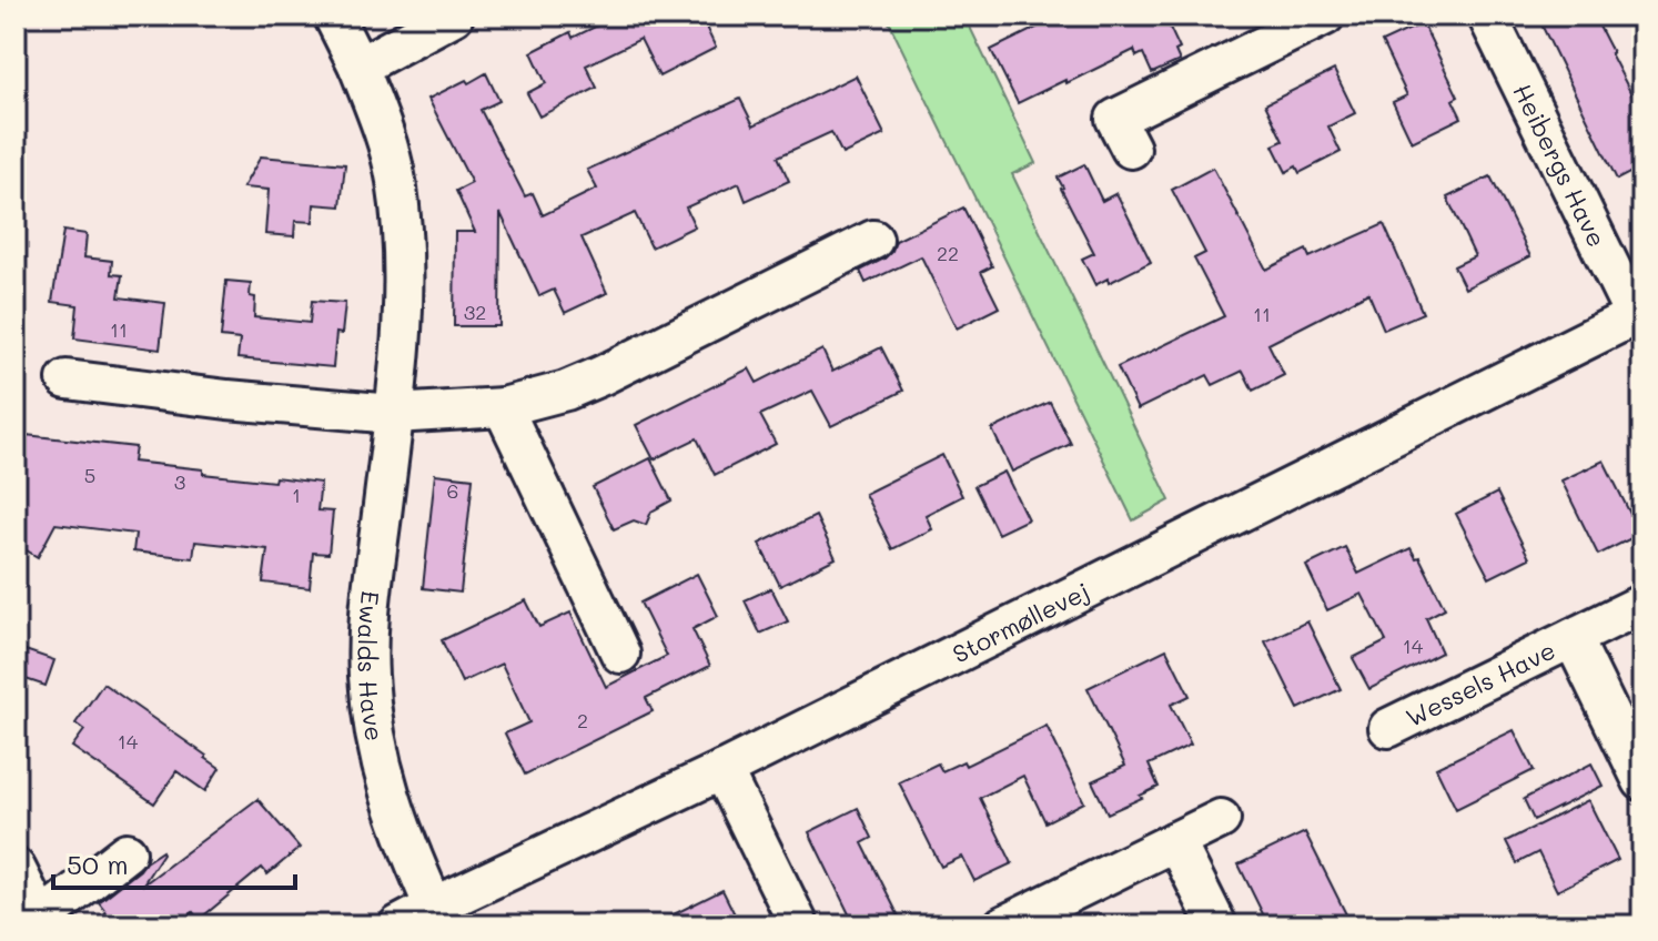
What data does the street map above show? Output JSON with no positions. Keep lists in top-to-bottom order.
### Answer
{
  "streets": {
    "street": [
      "Heibergs Have",
      "Stormøllevej",
      "Ewalds Have",
      "Wessels Have"
    ]
  },
  "crossings": [
    ["Heibergs Have", "Stormøllevej"],
    ["Stormøllevej", "Ewalds Have"]
  ],
  "house_numbers": [
    "22",
    "32",
    "11",
    "11",
    "5",
    "3",
    "6",
    "1",
    "14",
    "2",
    "14"
  ],
  "scale_bar": "50 m"
}
